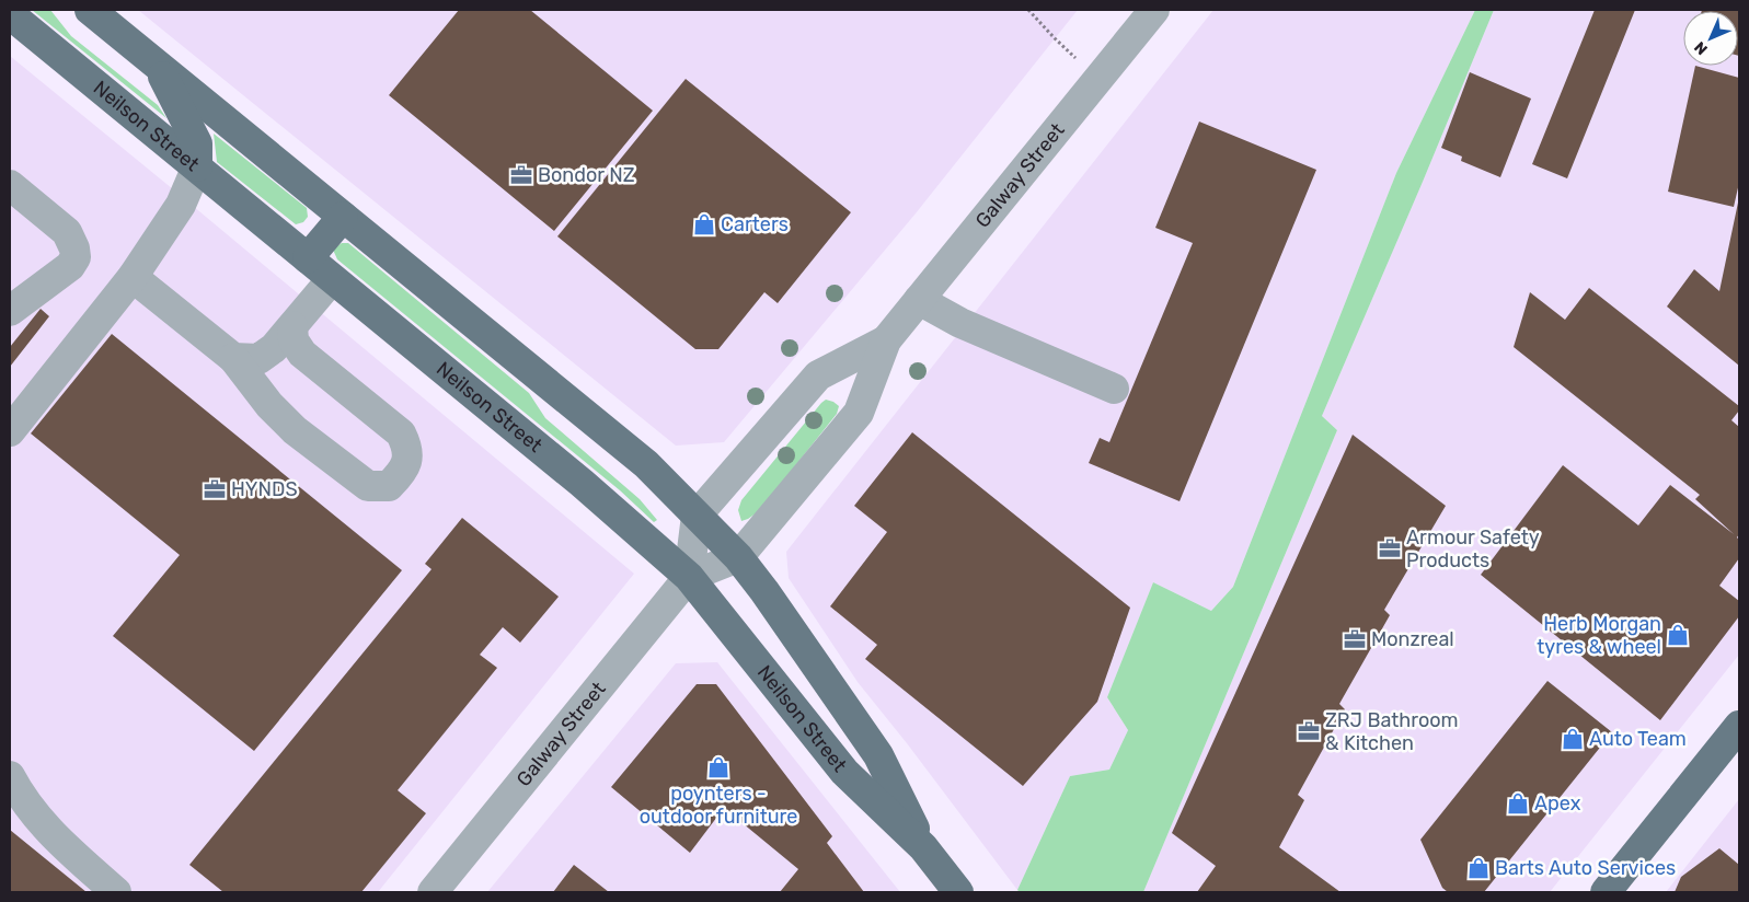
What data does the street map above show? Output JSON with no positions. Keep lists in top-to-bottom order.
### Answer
{
  "streets": {
    "main road": ["Neilson Street"],
    "street": ["Galway Street"]
  },
  "crossings": [
    ["Neilson Street", "Galway Street"]
  ],
  "places": {
    "office": [
      "Bondor NZ",
      "HYNDS",
      "Armour Safety Products",
      "Monzreal",
      "ZRJ Bathroom & Kitchen"
    ],
    "shop": [
      "Carters",
      "Herb Morgan tyres & wheel",
      "Auto Team",
      "poynters - outdoor furniture",
      "Apex",
      "Barts Auto Services"
    ]
  },
  "north": "bottom left"
}
